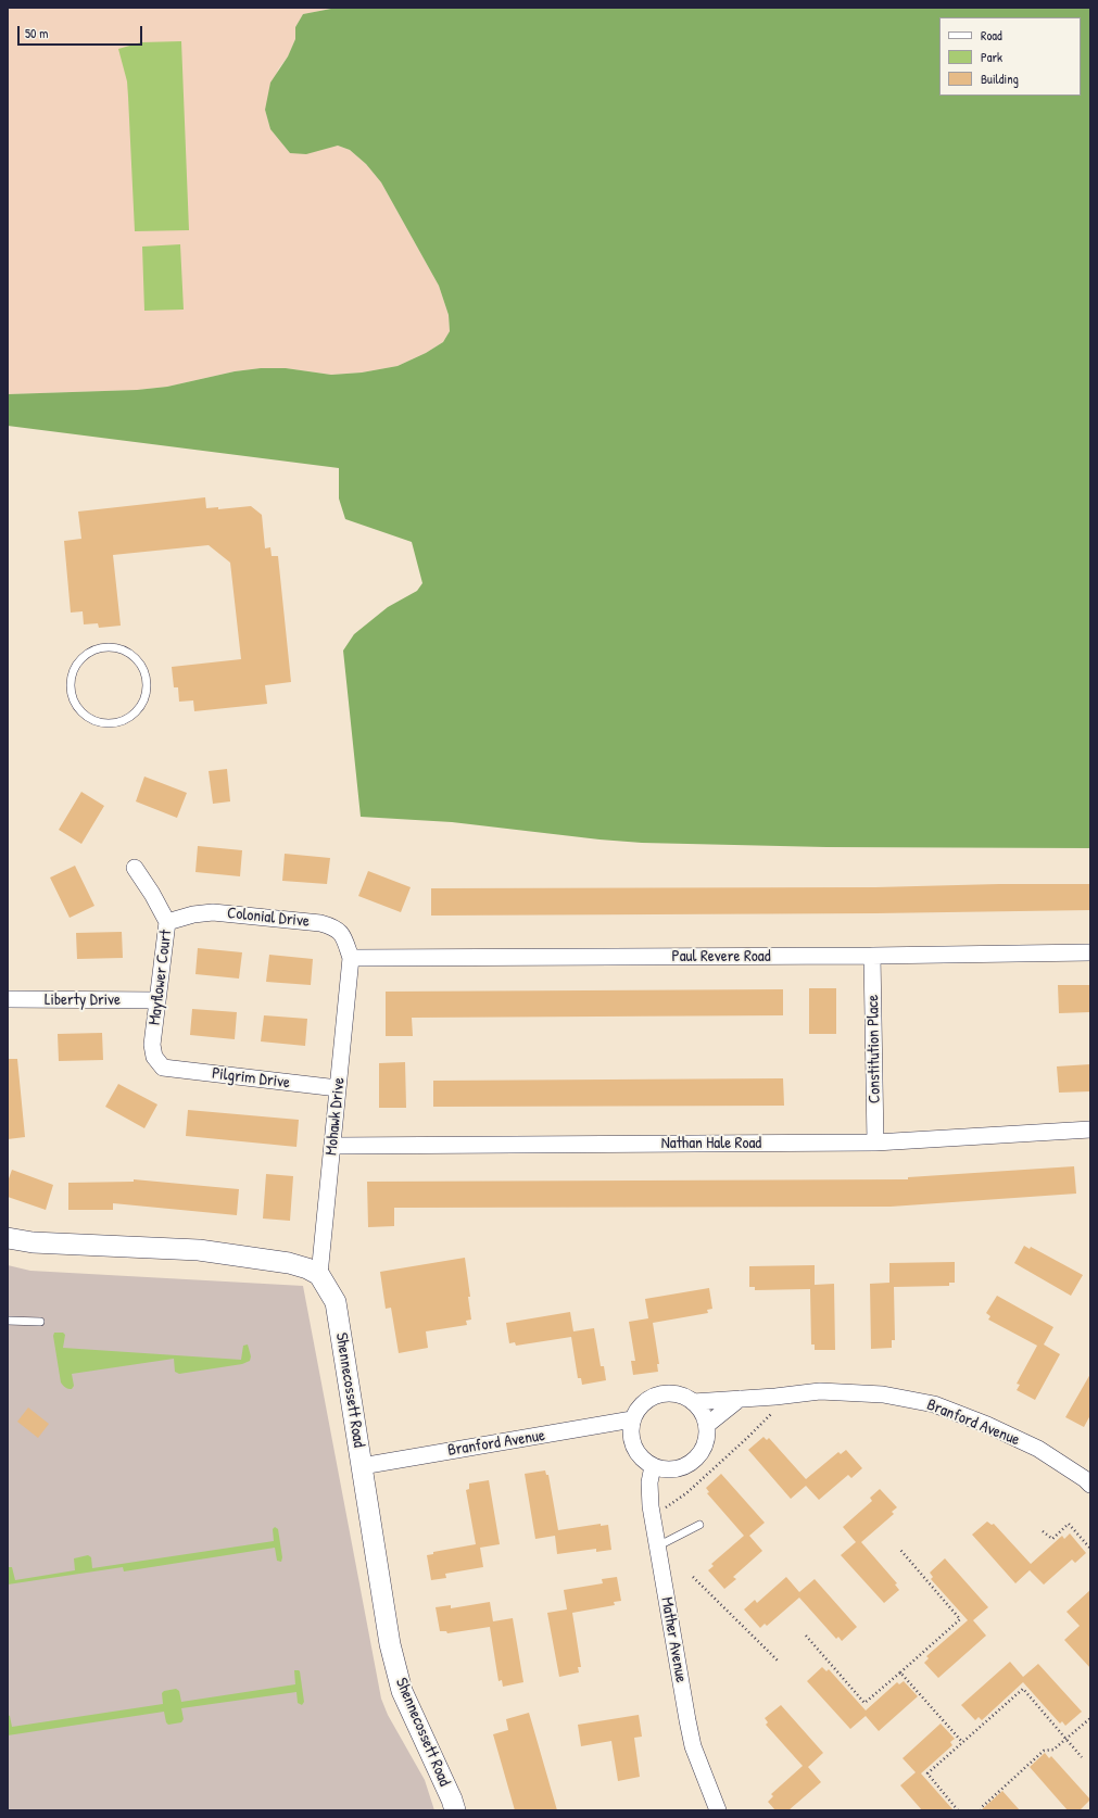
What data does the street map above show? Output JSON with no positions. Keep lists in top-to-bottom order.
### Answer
{
  "streets": {
    "street": [
      "Colonial Drive",
      "Paul Revere Road",
      "Mayflower Court",
      "Liberty Drive",
      "Constitution Place",
      "Pilgrim Drive",
      "Mohawk Drive",
      "Nathan Hale Road",
      "Shennecossett Road",
      "Branford Avenue",
      "Mather Avenue"
    ]
  },
  "crossings": [
    ["Colonial Drive", "Paul Revere Road"],
    ["Colonial Drive", "Mayflower Court"],
    ["Colonial Drive", "Mohawk Drive"],
    ["Paul Revere Road", "Constitution Place"],
    ["Paul Revere Road", "Mohawk Drive"],
    ["Mayflower Court", "Liberty Drive"],
    ["Mayflower Court", "Pilgrim Drive"],
    ["Constitution Place", "Nathan Hale Road"],
    ["Pilgrim Drive", "Mohawk Drive"],
    ["Mohawk Drive", "Nathan Hale Road"],
    ["Mohawk Drive", "Shennecossett Road"],
    ["Shennecossett Road", "Branford Avenue"],
    ["Branford Avenue", "Mather Avenue"]
  ],
  "legend": ["Road", "Park", "Building"],
  "scale_bar": "50 m"
}
